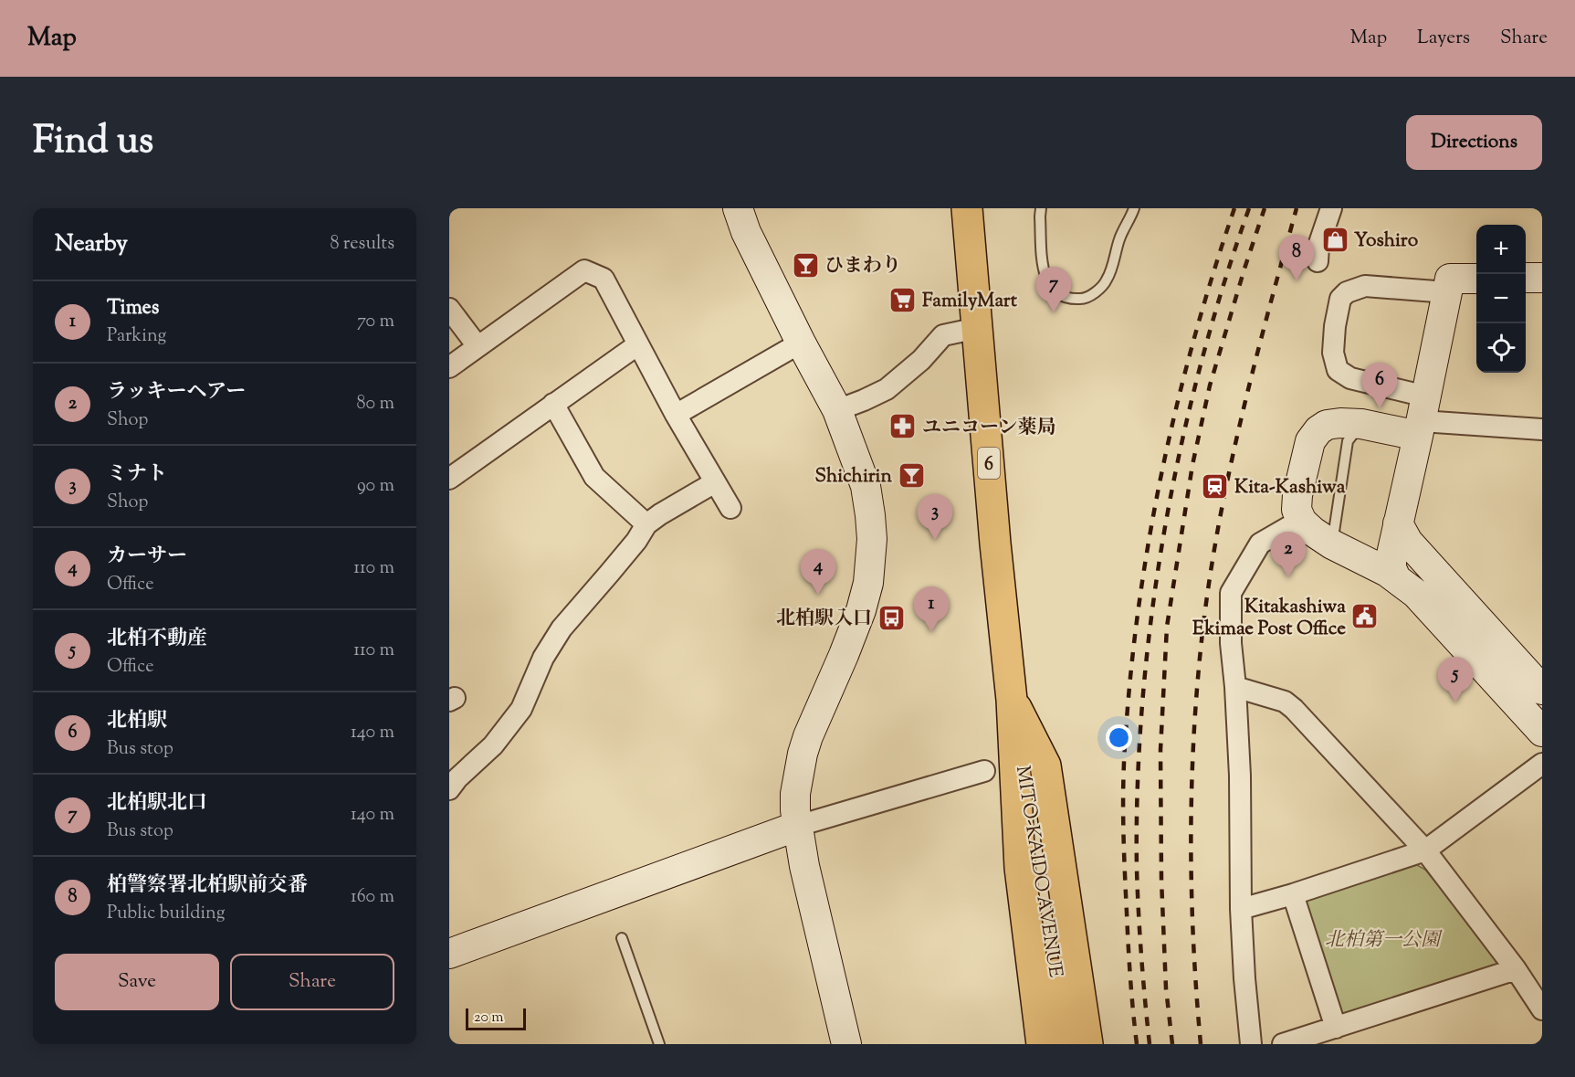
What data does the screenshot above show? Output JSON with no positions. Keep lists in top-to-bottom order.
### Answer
{
  "streets": {
    "highway": ["6", "MITO-KAIDO AVENUE"]
  },
  "parks": ["北柏第一公園"],
  "places": {
    "shop": ["Yoshiro"],
    "bar": ["ひまわり", "Shichirin"],
    "supermarket": ["FamilyMart"],
    "pharmacy": ["ユニコーン薬局"],
    "station": ["Kita-Kashiwa"],
    "public building": ["Kitakashiwa Ekimae Post Office"],
    "bus stop": ["北柏駅入口"]
  },
  "scale_bar": "20 m",
  "page": {
    "header": "Map",
    "nav": ["Map", "Layers", "Share"],
    "title": "Find us",
    "buttons": [
      "Directions",
      ["Save", "Share"]
    ],
    "heading": ["Nearby", "8 results"],
    "map_buttons": ["+", "−"],
    "pins": [
      "8",
      "7",
      "6",
      "3",
      "2",
      "4",
      "1",
      "5"
    ],
    "list": [
      {
        "mark": "1",
        "name": "Times",
        "note": "Parking",
        "value": "70 m"
      },
      {
        "mark": "2",
        "name": "ラッキーヘアー",
        "note": "Shop",
        "value": "80 m"
      },
      {
        "mark": "3",
        "name": "ミナト",
        "note": "Shop",
        "value": "90 m"
      },
      {
        "mark": "4",
        "name": "カーサー",
        "note": "Office",
        "value": "110 m"
      },
      {
        "mark": "5",
        "name": "北柏不動産",
        "note": "Office",
        "value": "110 m"
      },
      {
        "mark": "6",
        "name": "北柏駅",
        "note": "Bus stop",
        "value": "140 m"
      },
      {
        "mark": "7",
        "name": "北柏駅北口",
        "note": "Bus stop",
        "value": "140 m"
      },
      {
        "mark": "8",
        "name": "柏警察署北柏駅前交番",
        "note": "Public building",
        "value": "160 m"
      }
    ],
    "scale": "20 m"
  }
}
